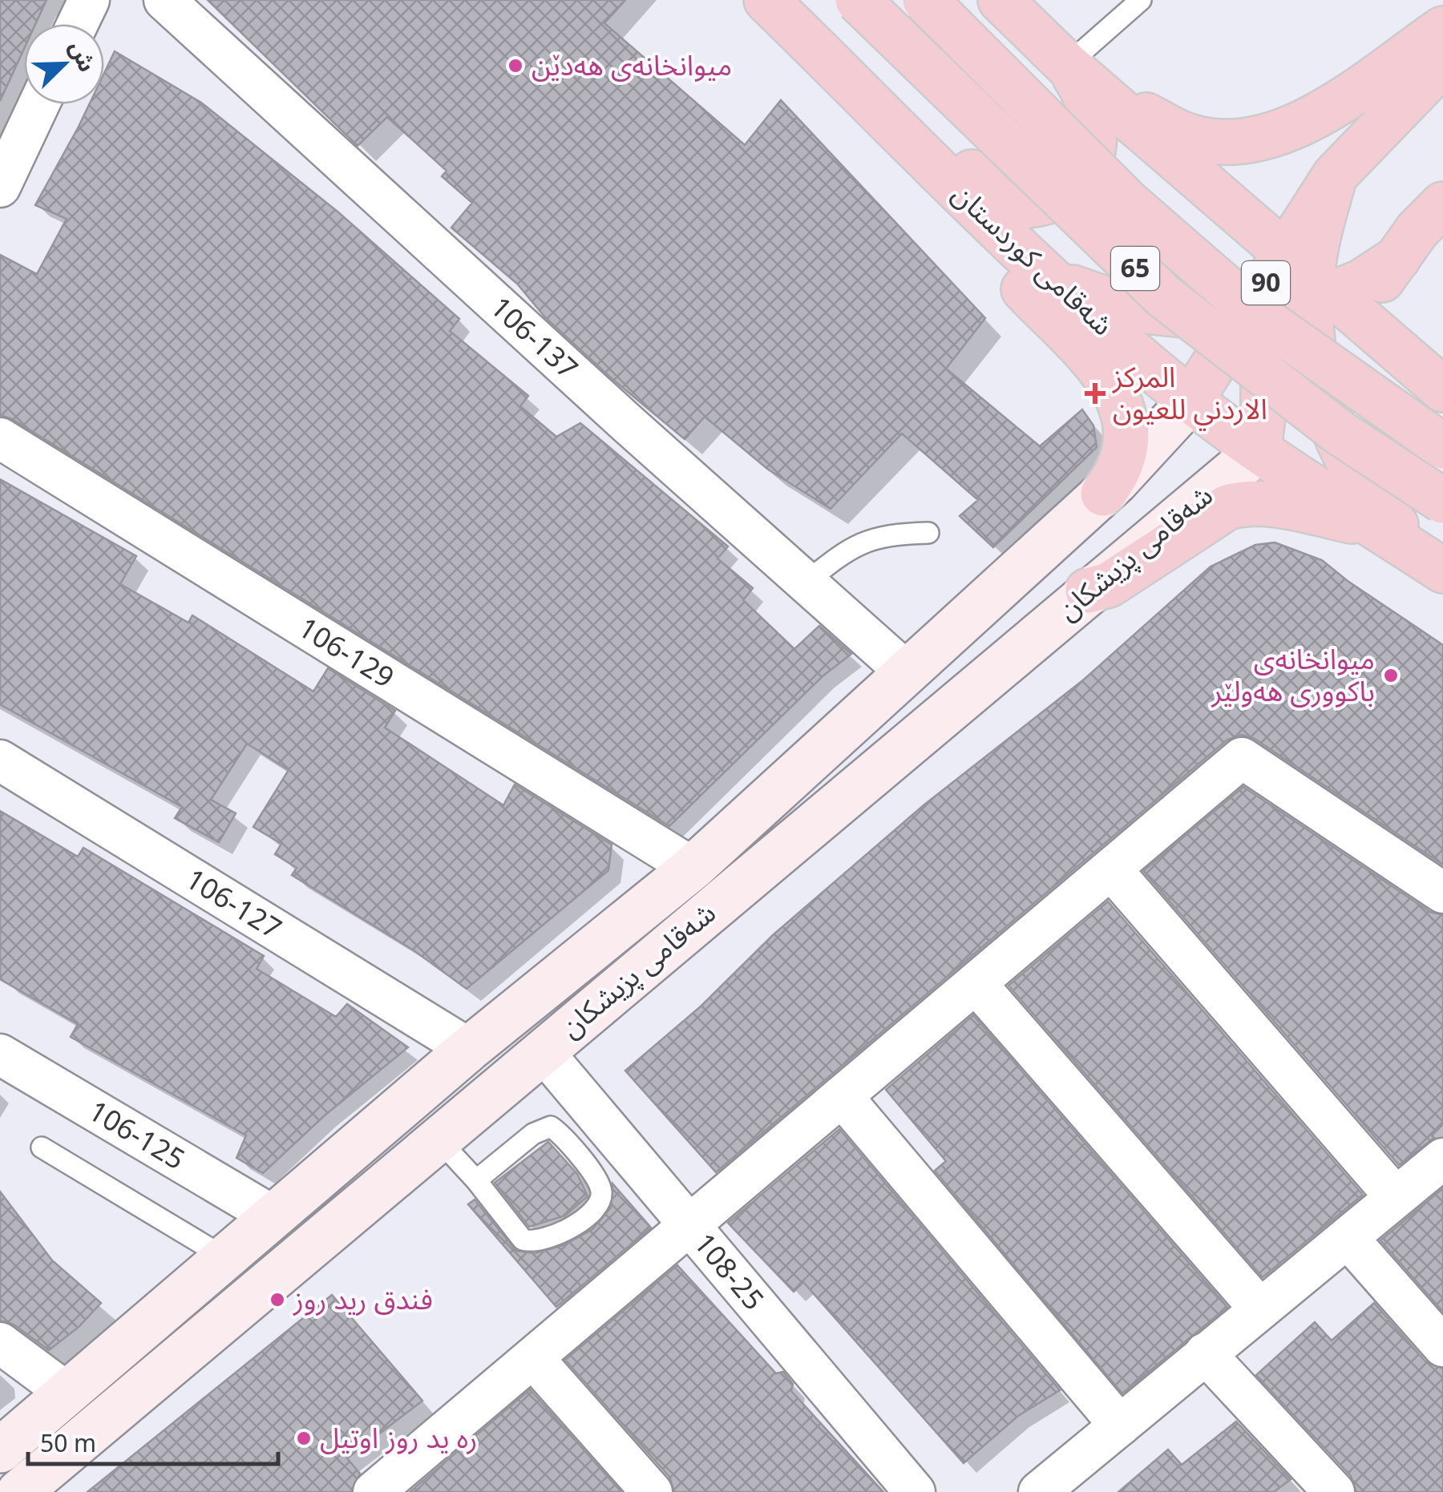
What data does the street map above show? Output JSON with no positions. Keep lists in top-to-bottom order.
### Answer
{
  "streets": {
    "highway": ["شەقامی کوردستان", "65", "90"],
    "main road": ["شەقامی پزیشکان"],
    "street": [
      "106-137",
      "106-129",
      "106-127",
      "106-125",
      "108-25"
    ]
  },
  "crossings": [
    ["شەقامی کوردستان", "90"],
    ["شەقامی کوردستان", "شەقامی پزیشکان"],
    ["90", "شەقامی پزیشکان"],
    ["106-137", "شەقامی پزیشکان"],
    ["شەقامی پزیشکان", "106-129"],
    ["شەقامی پزیشکان", "106-127"],
    ["شەقامی پزیشکان", "106-125"],
    ["شەقامی پزیشکان", "108-25"]
  ],
  "places": {
    "other": [
      "میوانخانەی هەدێن",
      "میوانخانەی باکووری هەولێر",
      "فندق ريد روز",
      "ره يد روز اوتيل"
    ],
    "health": ["المركز الاردني للعيون"]
  },
  "scale_bar": "50 m",
  "north": "top right"
}
